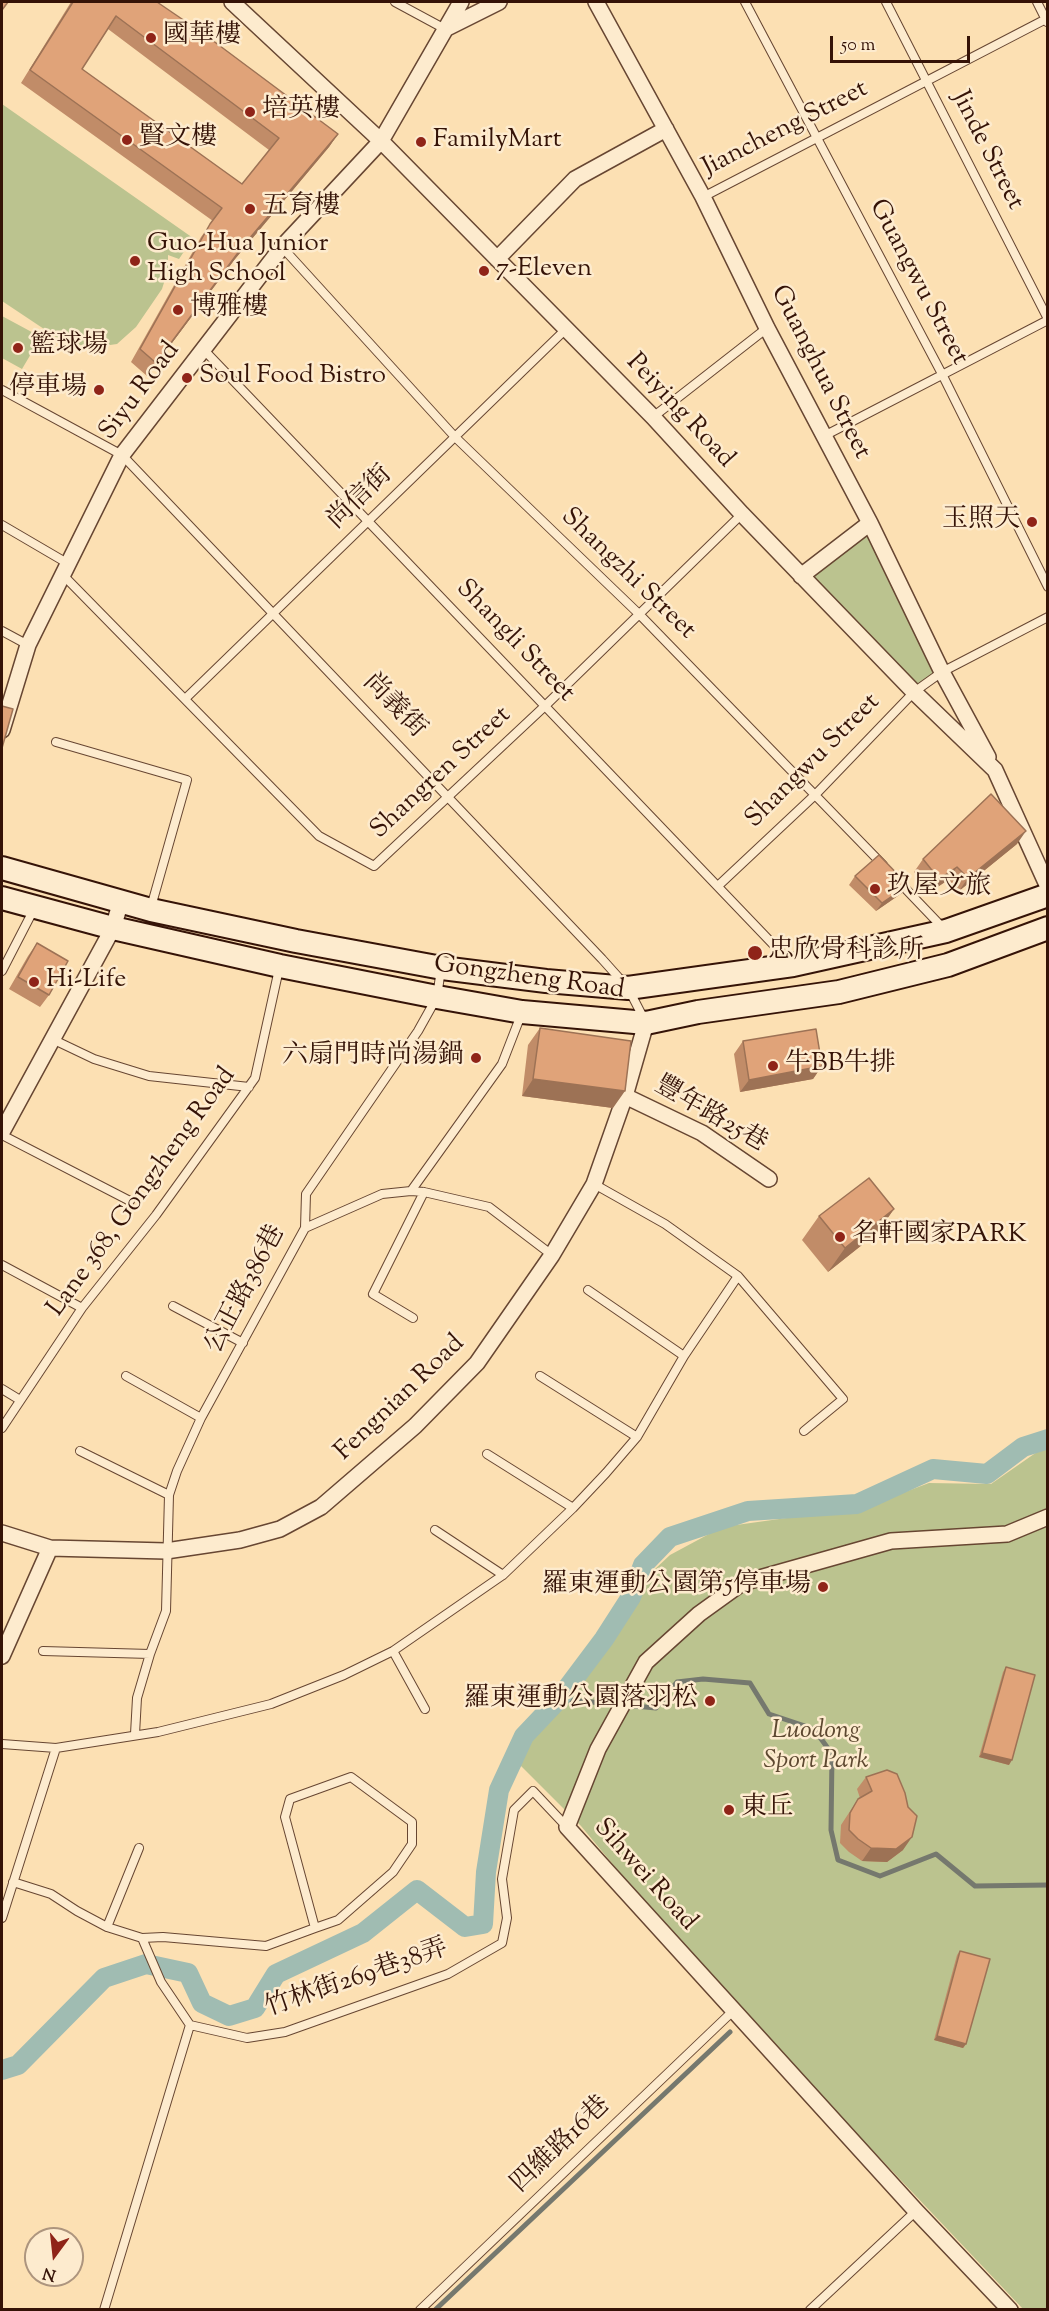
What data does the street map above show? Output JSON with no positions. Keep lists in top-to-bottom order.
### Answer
{
  "streets": {
    "street": [
      "Guanghua Street",
      "Siyu Road",
      "Peiying Road",
      "Gongzheng Road",
      "豐年路25巷",
      "Fengnian Road",
      "Sihwei Road"
    ],
    "lane": [
      "Jiancheng Street",
      "Jinde Street",
      "Guangwu Street",
      "尚信街",
      "Shangzhi Street",
      "Shangli Street",
      "尚義街",
      "Shangwu Street",
      "Shangren Street",
      "Lane 368, Gongzheng Road",
      "公正路386巷",
      "竹林街269巷38弄",
      "四維路16巷"
    ]
  },
  "crossings": [
    ["Jiancheng Street", "Jinde Street"],
    ["Jiancheng Street", "Guangwu Street"],
    ["Jiancheng Street", "Guanghua Street"],
    ["Guanghua Street", "Peiying Road"],
    ["Guanghua Street", "Shangwu Street"],
    ["Siyu Road", "Peiying Road"],
    ["Siyu Road", "Shangzhi Street"],
    ["Siyu Road", "Shangli Street"],
    ["Siyu Road", "尚義街"],
    ["Siyu Road", "Shangren Street"],
    ["Peiying Road", "尚信街"],
    ["Peiying Road", "Shangwu Street"],
    ["Peiying Road", "Shangren Street"],
    ["尚信街", "Shangzhi Street"],
    ["尚信街", "Shangli Street"],
    ["尚信街", "尚義街"],
    ["尚信街", "Shangren Street"],
    ["Shangzhi Street", "Shangwu Street"],
    ["Shangzhi Street", "Shangren Street"],
    ["Shangzhi Street", "Gongzheng Road"],
    ["Shangli Street", "Shangwu Street"],
    ["Shangli Street", "Shangren Street"],
    ["Shangli Street", "Gongzheng Road"],
    ["尚義街", "Shangren Street"],
    ["尚義街", "Gongzheng Road"],
    ["尚義街", "Fengnian Road"],
    ["Gongzheng Road", "Lane 368, Gongzheng Road"],
    ["Gongzheng Road", "公正路386巷"],
    ["Gongzheng Road", "Fengnian Road"],
    ["豐年路25巷", "Fengnian Road"],
    ["公正路386巷", "Fengnian Road"],
    ["Sihwei Road", "竹林街269巷38弄"],
    ["Sihwei Road", "四維路16巷"]
  ],
  "parks": ["Luodong Sport Park"],
  "places": [
    "國華樓",
    "培英樓",
    "賢文樓",
    "FamilyMart",
    "五育樓",
    "Guo-Hua Junior High School",
    "7-Eleven",
    "博雅樓",
    "籃球場",
    "Soul Food Bistro",
    "停車場",
    "玉照天",
    "玖屋文旅",
    "忠欣骨科診所",
    "Hi-Life",
    "六扇門時尚湯鍋",
    "牛BB牛排",
    "名軒國家PARK",
    "羅東運動公園第5停車場",
    "羅東運動公園落羽松",
    "東丘"
  ],
  "scale_bar": "50 m",
  "north": "bottom"
}
